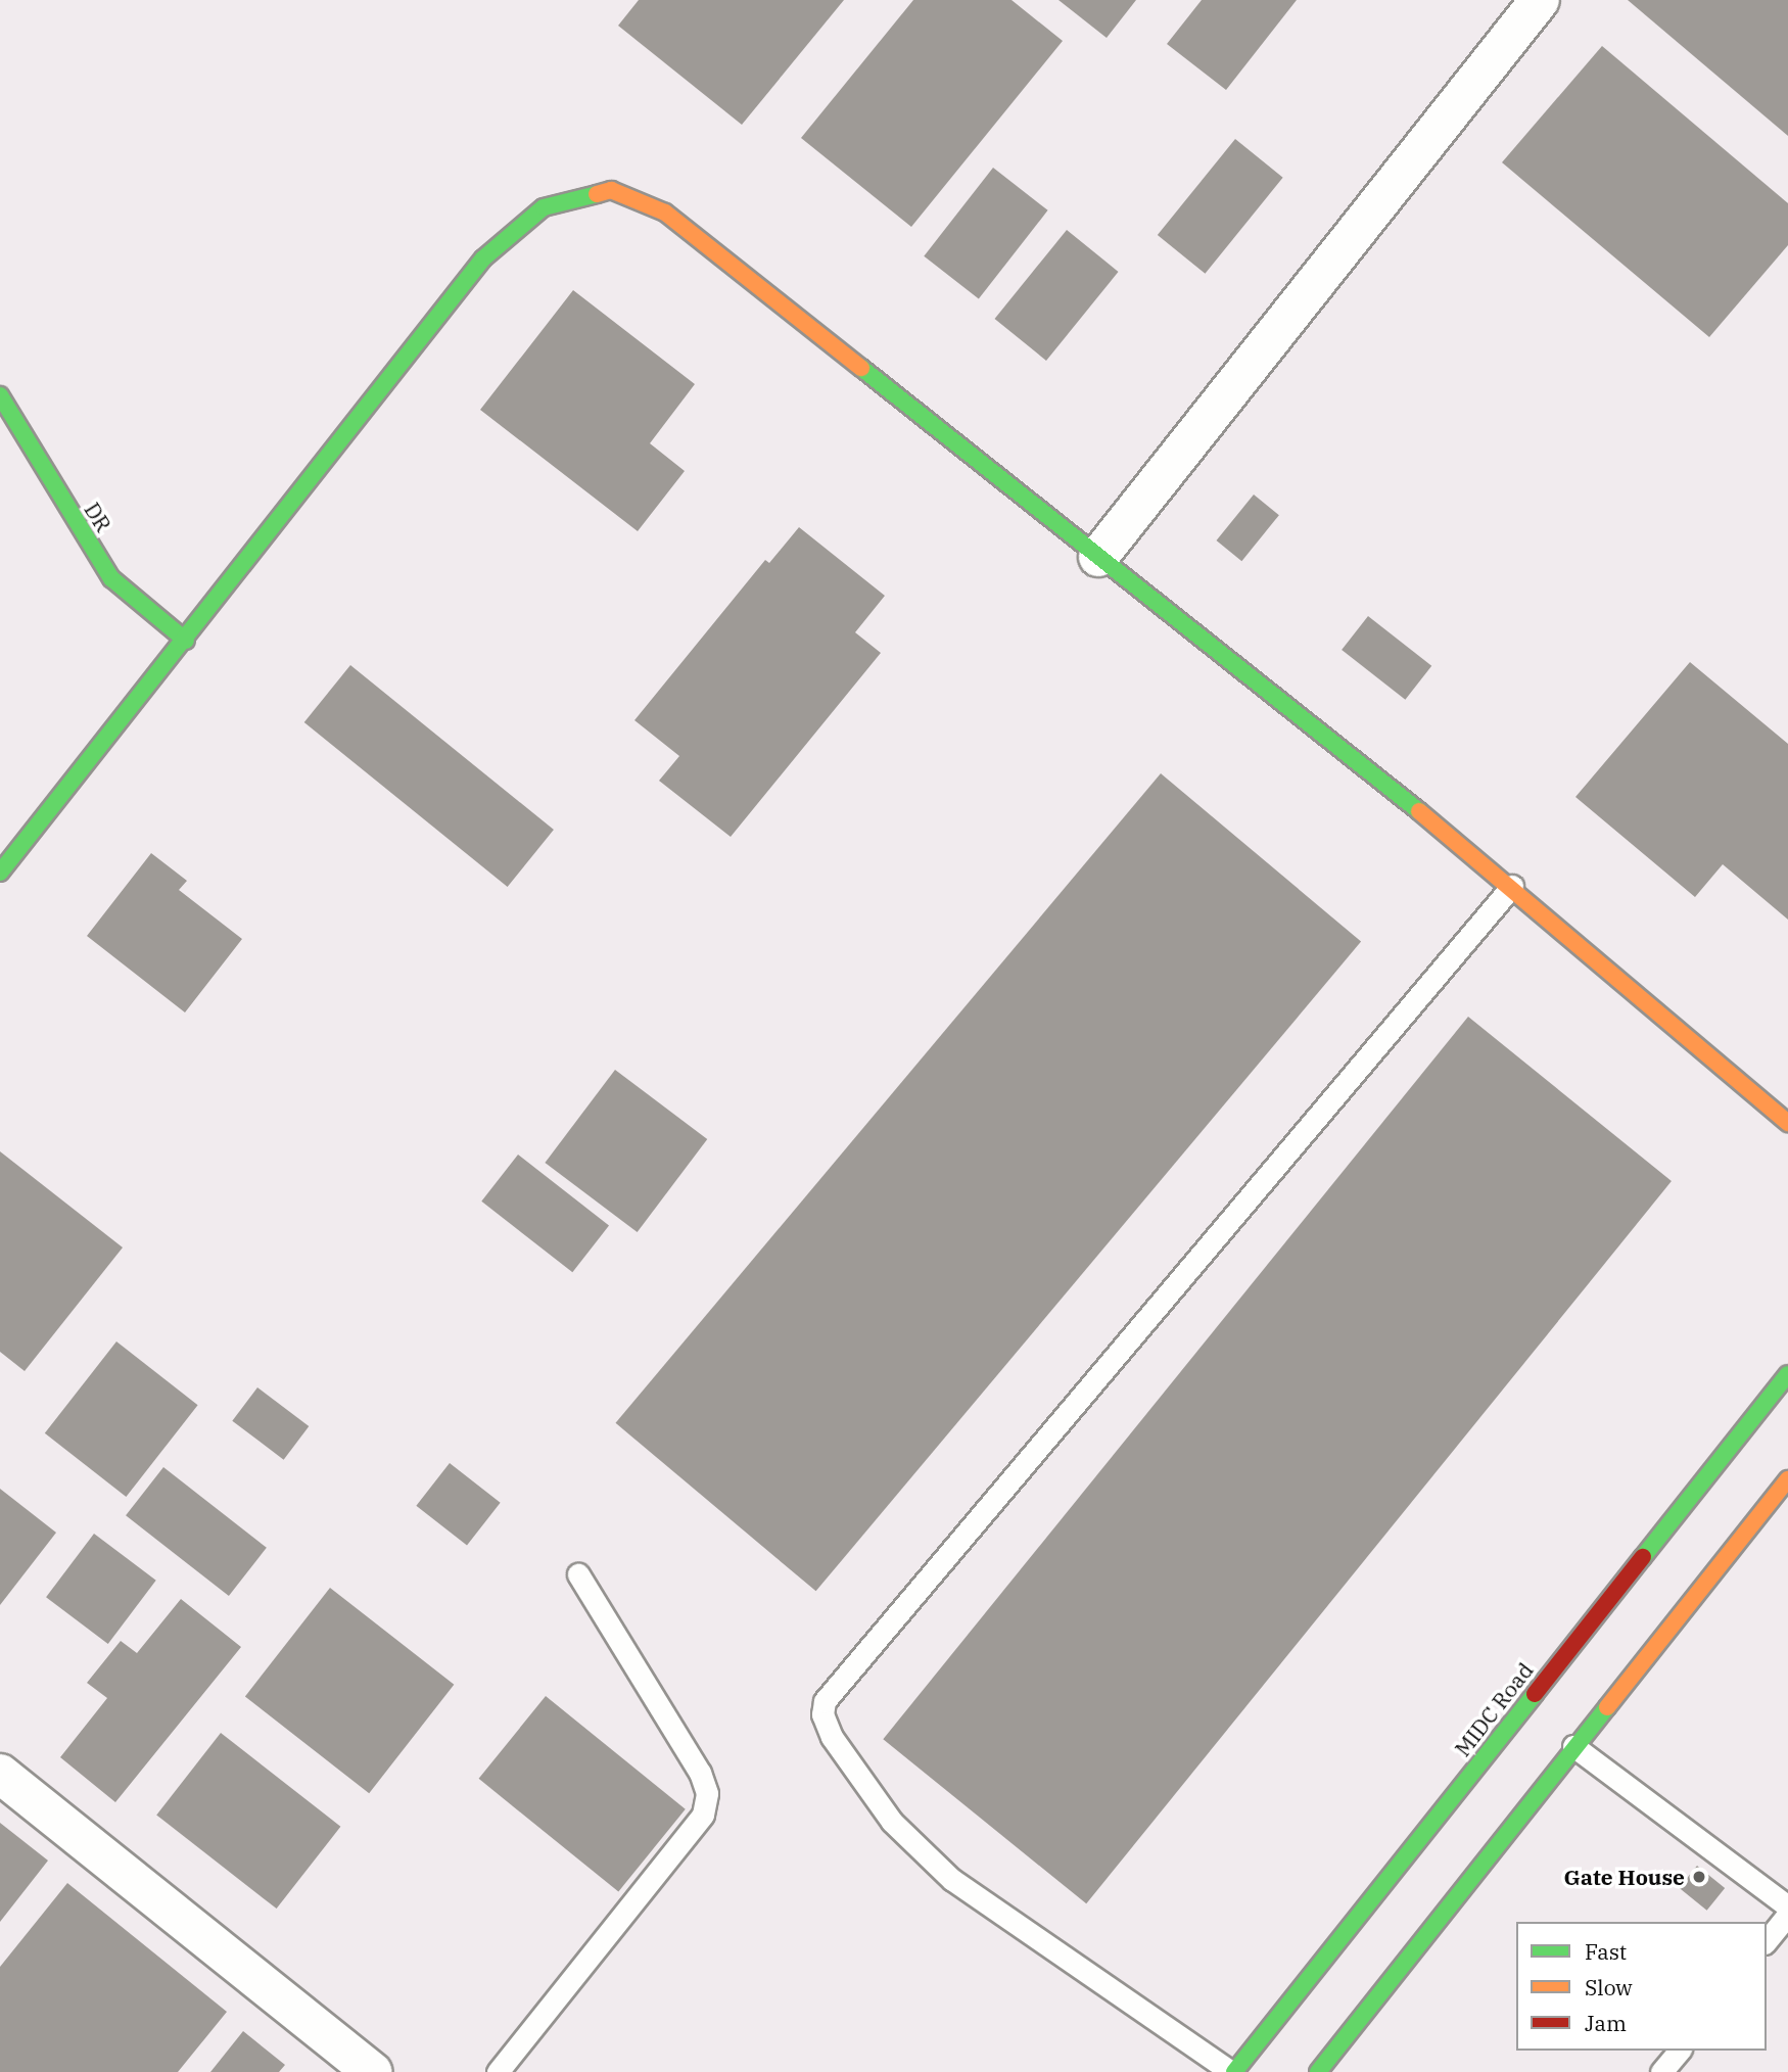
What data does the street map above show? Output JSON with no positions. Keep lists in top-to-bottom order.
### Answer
{
  "streets": {
    "street": ["DR", "MIDC Road"]
  },
  "places": ["Gate House"],
  "legend": ["Fast", "Slow", "Jam"]
}
